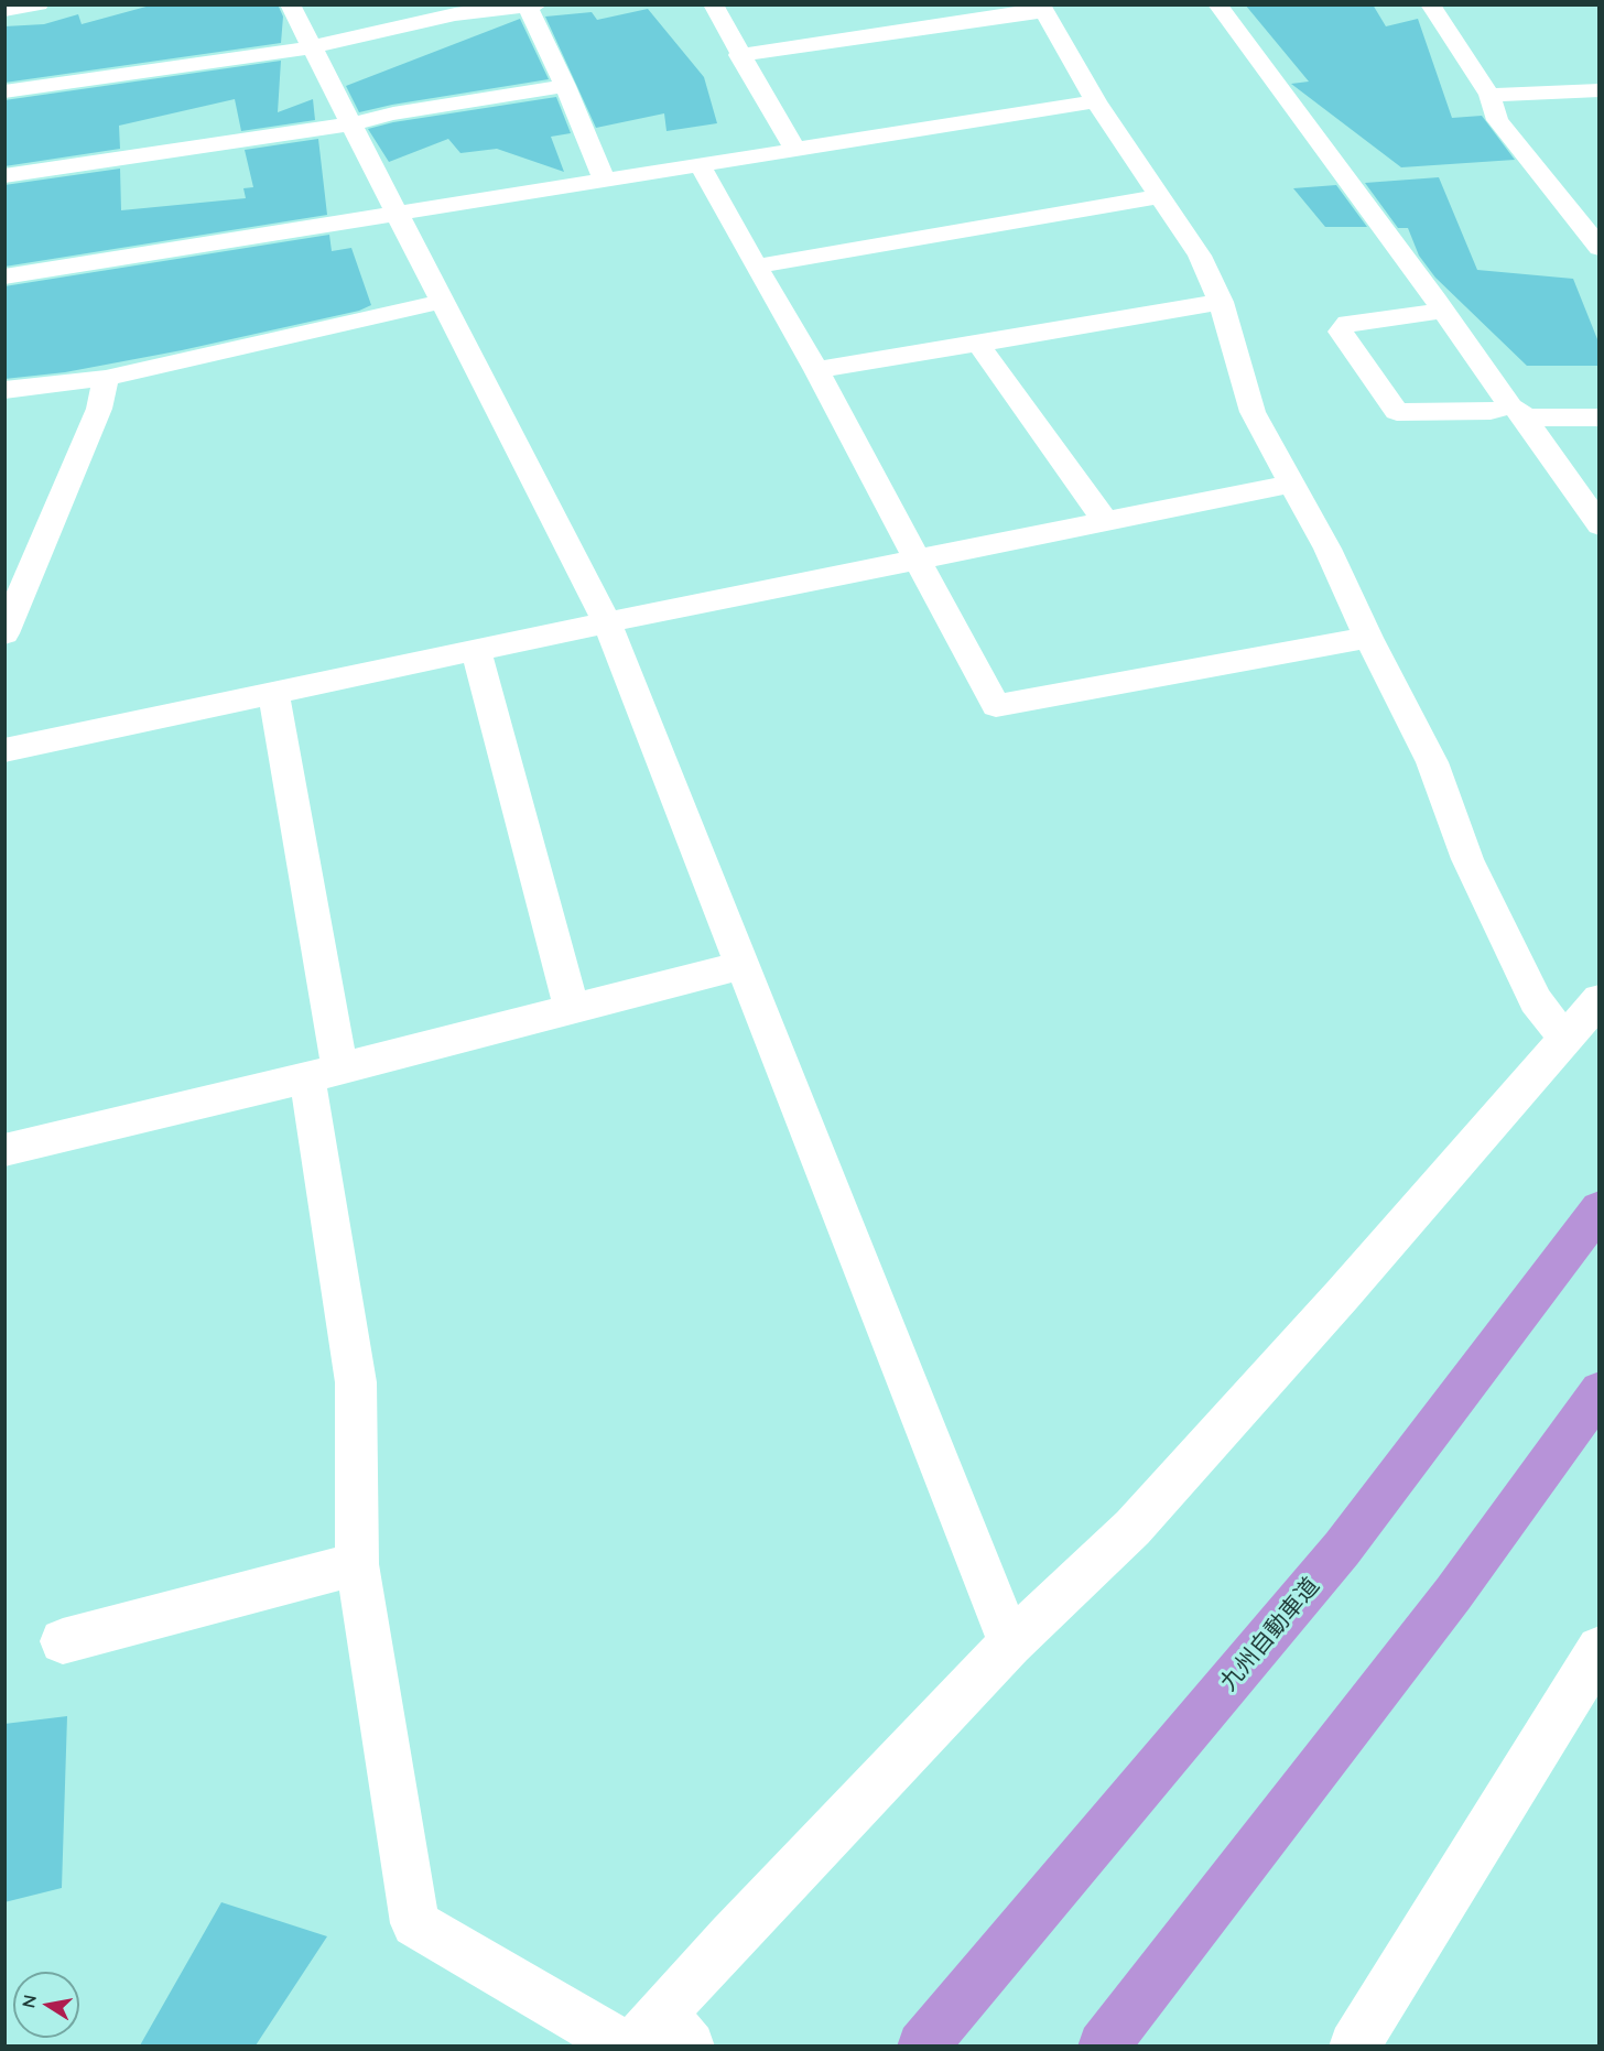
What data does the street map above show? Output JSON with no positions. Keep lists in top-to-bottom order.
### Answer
{
  "streets": {
    "highway": ["九州自動車道"]
  },
  "north": "left"
}
